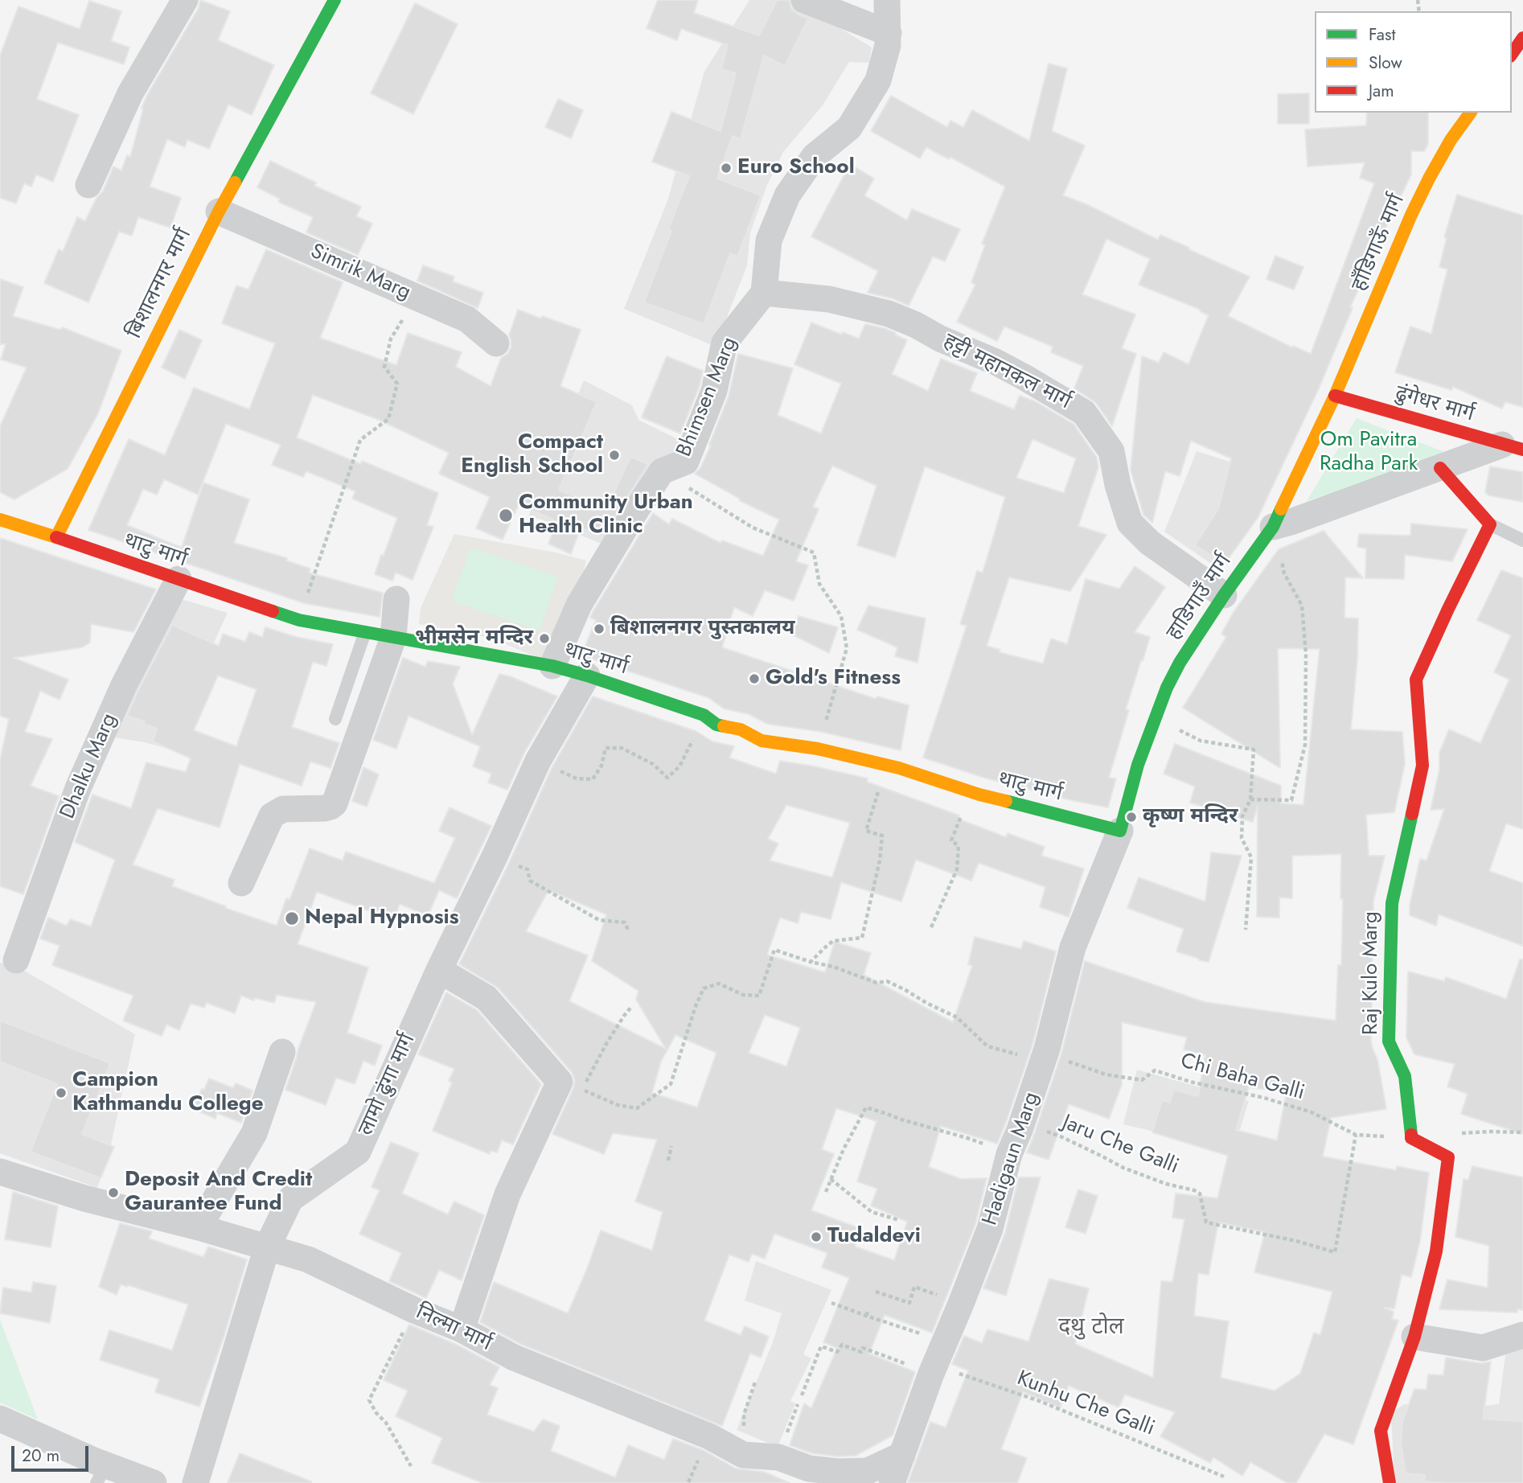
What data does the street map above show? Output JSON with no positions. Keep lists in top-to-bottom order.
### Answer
{
  "streets": {
    "main road": [
      "हाँडिगाऊँ मार्ग",
      "बिशालनगर मार्ग",
      "ढुंगेधर मार्ग",
      "थाटु मार्ग",
      "हाडिगाउँ मार्ग",
      "Raj Kulo Marg"
    ],
    "street": [
      "Simrik Marg",
      "हट्टी महानकल मार्ग",
      "Bhimsen Marg",
      "Dhalku Marg",
      "लामो ढुंगा मार्ग",
      "Hadigaun Marg",
      "निल्मा मार्ग"
    ],
    "path": ["Chi Baha Galli", "Jaru Che Galli", "Kunhu Che Galli"]
  },
  "crossings": [
    ["हाँडिगाऊँ मार्ग", "ढुंगेधर मार्ग"],
    ["हाँडिगाऊँ मार्ग", "हाडिगाउँ मार्ग"],
    ["Simrik Marg", "बिशालनगर मार्ग"],
    ["बिशालनगर मार्ग", "थाटु मार्ग"],
    ["हट्टी महानकल मार्ग", "Bhimsen Marg"],
    ["हट्टी महानकल मार्ग", "हाडिगाउँ मार्ग"],
    ["Bhimsen Marg", "थाटु मार्ग"],
    ["ढुंगेधर मार्ग", "हाडिगाउँ मार्ग"],
    ["थाटु मार्ग", "हाडिगाउँ मार्ग"],
    ["थाटु मार्ग", "Dhalku Marg"],
    ["थाटु मार्ग", "लामो ढुंगा मार्ग"],
    ["थाटु मार्ग", "Hadigaun Marg"],
    ["हाडिगाउँ मार्ग", "Hadigaun Marg"],
    ["Raj Kulo Marg", "Chi Baha Galli"],
    ["Chi Baha Galli", "Jaru Che Galli"],
    ["Chi Baha Galli", "Hadigaun Marg"],
    ["लामो ढुंगा मार्ग", "निल्मा मार्ग"],
    ["Jaru Che Galli", "Hadigaun Marg"],
    ["Hadigaun Marg", "निल्मा मार्ग"],
    ["Hadigaun Marg", "Kunhu Che Galli"]
  ],
  "districts": ["दथु टोल"],
  "parks": ["Om Pavitra Radha Park"],
  "places": [
    "Euro School",
    "Compact English School",
    "Community Urban Health Clinic",
    "बिशालनगर पुस्तकालय",
    "भीमसेन मन्दिर",
    "Gold's Fitness",
    "कृष्ण मन्दिर",
    "Nepal Hypnosis",
    "Campion Kathmandu College",
    "Deposit And Credit Gaurantee Fund",
    "Tudaldevi"
  ],
  "legend": ["Fast", "Slow", "Jam"],
  "scale_bar": "20 m"
}
